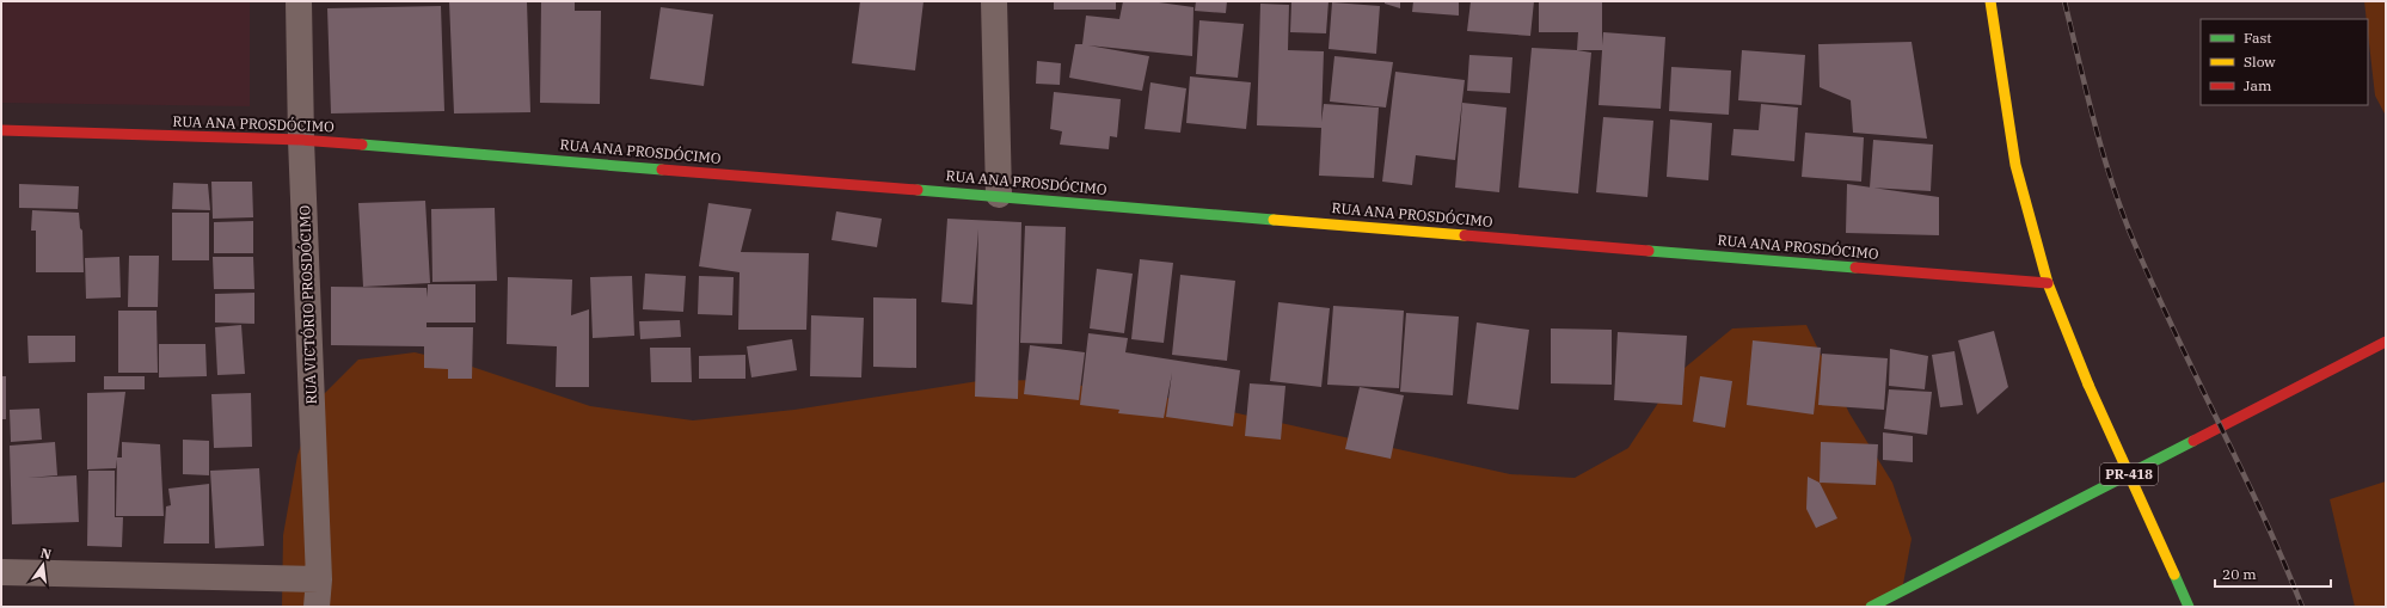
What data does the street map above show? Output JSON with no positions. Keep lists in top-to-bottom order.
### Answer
{
  "streets": {
    "main road": ["RUA ANA PROSDÓCIMO", "PR-418"],
    "street": ["RUA VICTÓRIO PROSDÓCIMO"]
  },
  "crossings": [
    ["RUA ANA PROSDÓCIMO", "RUA VICTÓRIO PROSDÓCIMO"]
  ],
  "legend": ["Fast", "Slow", "Jam"],
  "scale_bar": "20 m",
  "north": "top"
}
